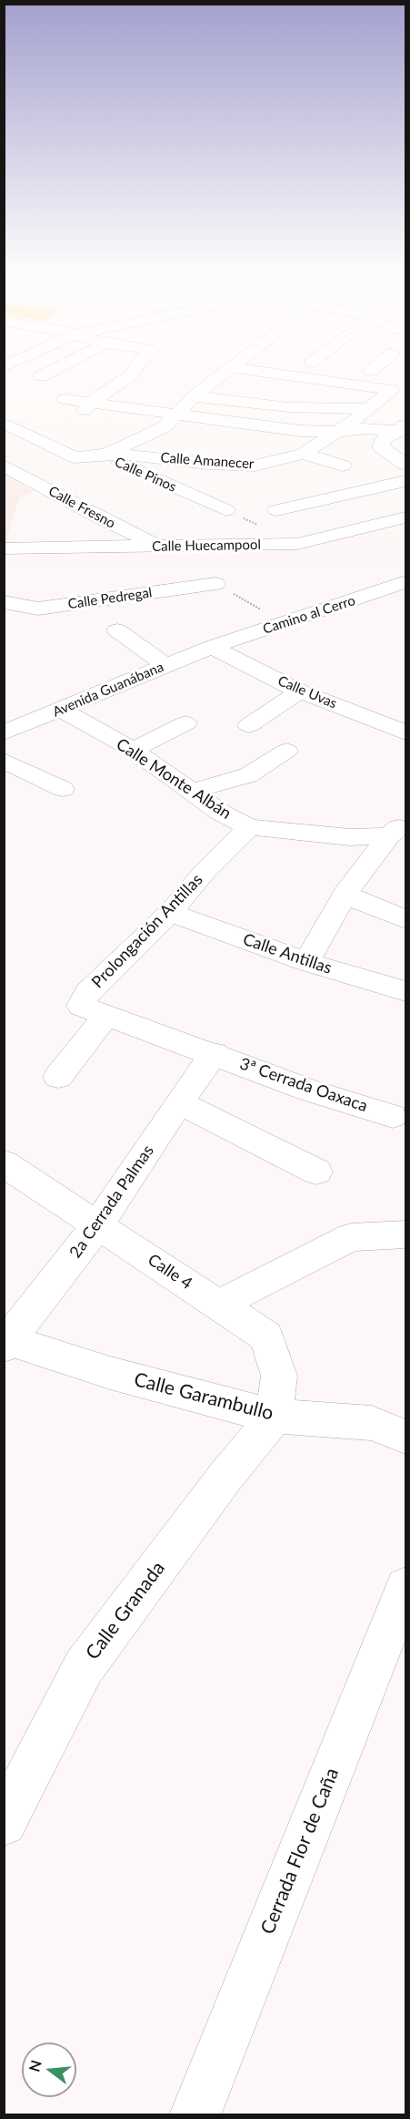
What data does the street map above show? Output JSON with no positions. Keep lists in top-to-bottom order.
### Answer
{
  "streets": {
    "street": [
      "Calle Amanecer",
      "Calle Pinos",
      "Calle Fresno",
      "Calle Huecampool",
      "Calle Pedregal",
      "Camino al Cerro",
      "Avenida Guanábana",
      "Calle Uvas",
      "Calle Monte Albán",
      "Prolongación Antillas",
      "Calle Antillas",
      "3ª Cerrada Oaxaca",
      "2a Cerrada Palmas",
      "Calle 4",
      "Calle Garambullo",
      "Calle Granada",
      "Cerrada Flor de Caña"
    ]
  },
  "crossings": [
    ["Calle Amanecer", "Calle Pinos"],
    ["Calle Fresno", "Calle Huecampool"],
    ["Camino al Cerro", "Avenida Guanábana"],
    ["Camino al Cerro", "Calle Uvas"],
    ["Avenida Guanábana", "Calle Uvas"],
    ["Avenida Guanábana", "Calle Monte Albán"],
    ["Calle Monte Albán", "Prolongación Antillas"],
    ["Prolongación Antillas", "Calle Antillas"],
    ["Prolongación Antillas", "3ª Cerrada Oaxaca"],
    ["Prolongación Antillas", "2a Cerrada Palmas"],
    ["3ª Cerrada Oaxaca", "2a Cerrada Palmas"],
    ["2a Cerrada Palmas", "Calle 4"],
    ["2a Cerrada Palmas", "Calle Garambullo"],
    ["Calle 4", "Calle Garambullo"],
    ["Calle 4", "Calle Granada"],
    ["Calle Garambullo", "Calle Granada"]
  ],
  "north": "left"
}
